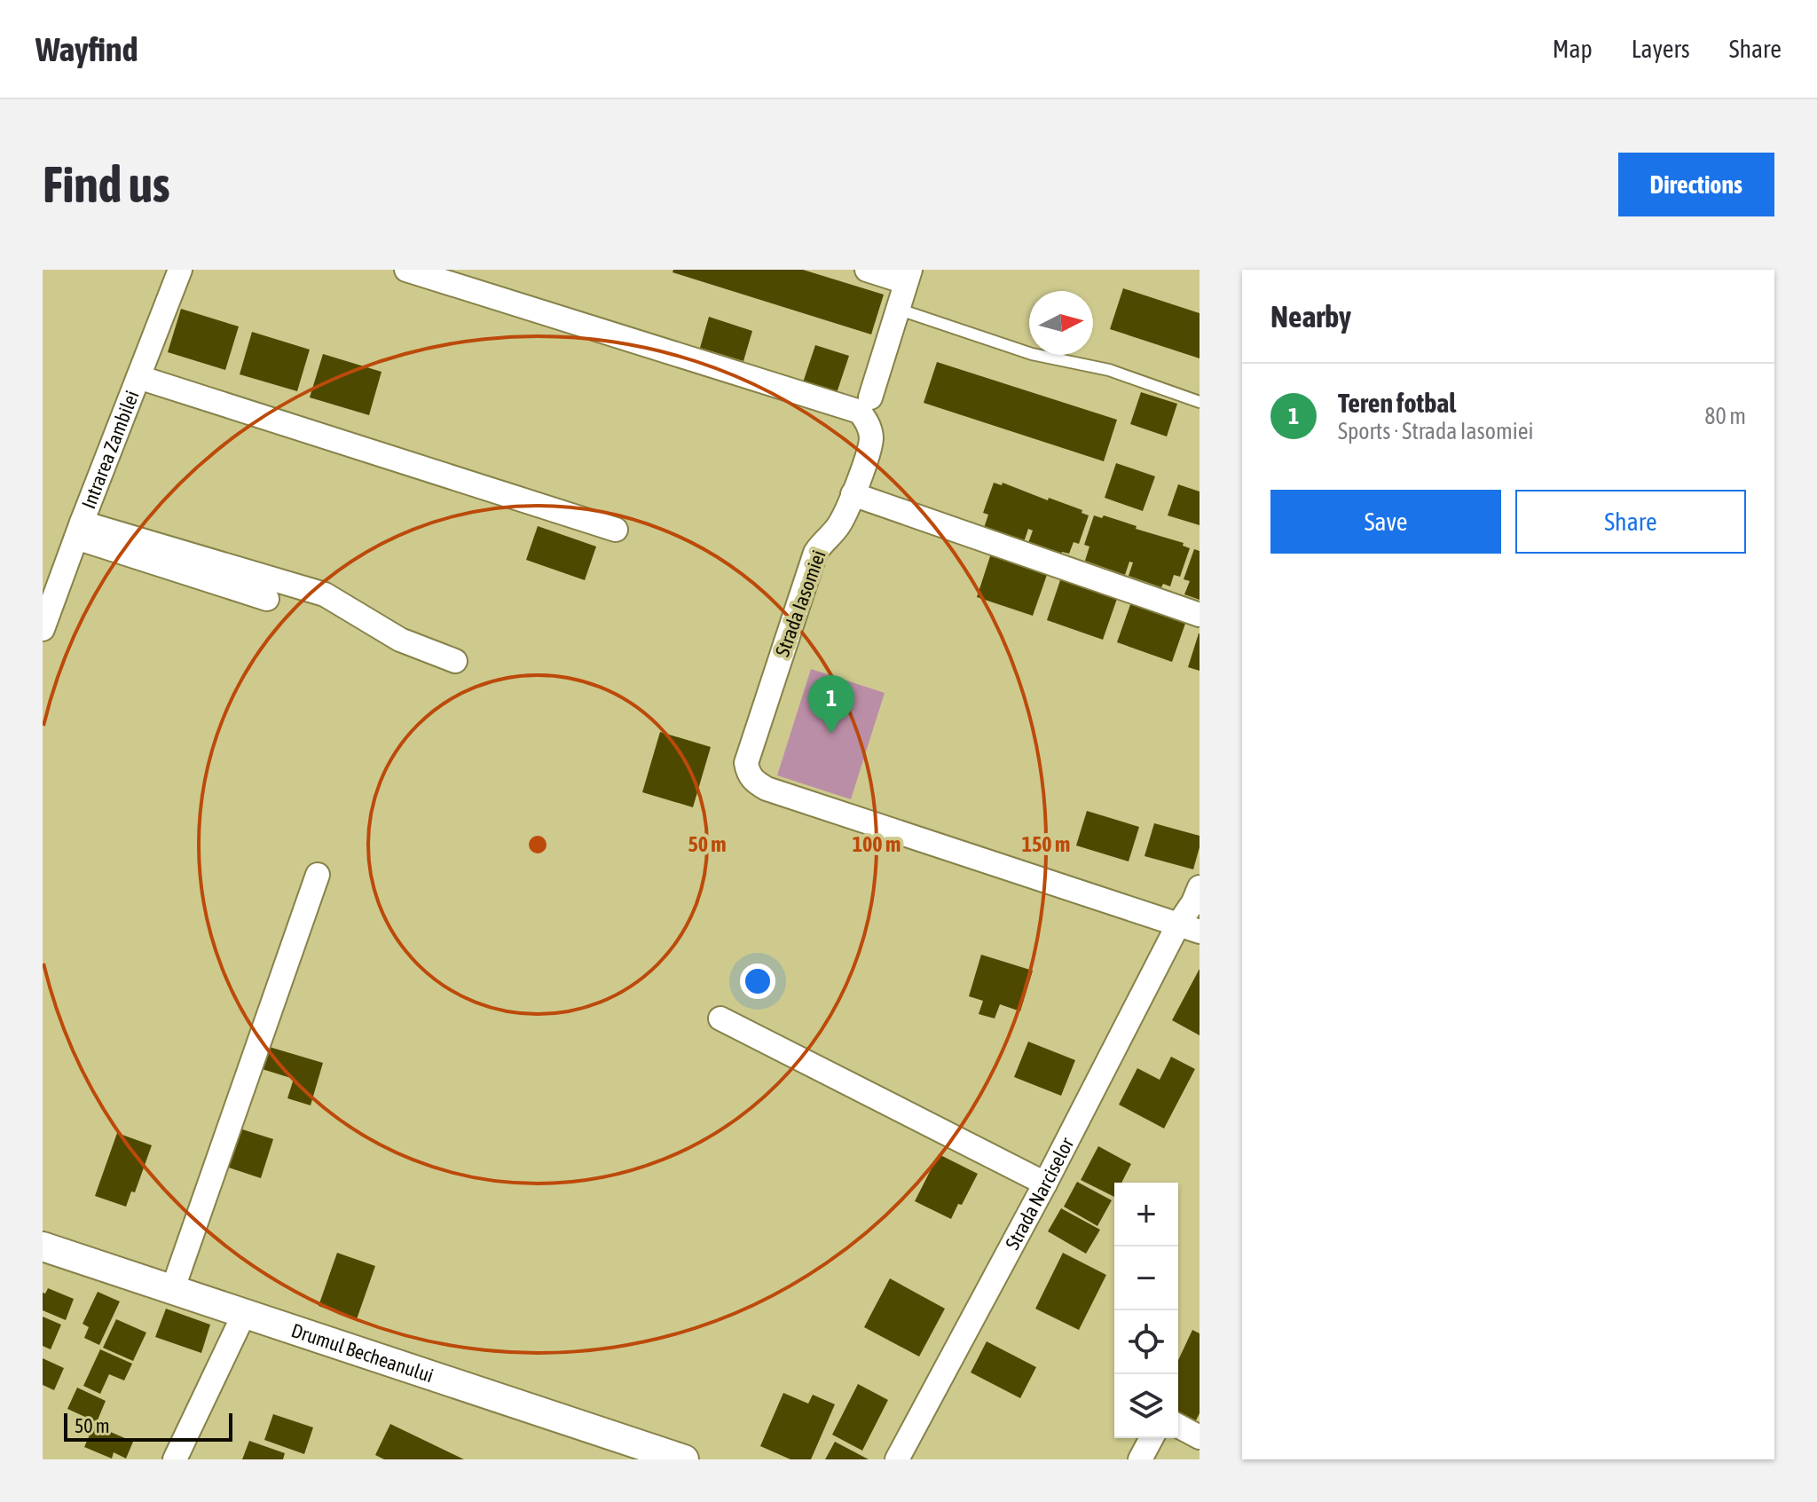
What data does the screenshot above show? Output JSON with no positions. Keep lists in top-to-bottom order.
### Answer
{
  "streets": {
    "street": [
      "Intrarea Zambilei",
      "Strada Iasomiei",
      "Strada Narciselor",
      "Drumul Becheanului"
    ]
  },
  "crossings": [
    ["Strada Iasomiei", "Strada Narciselor"]
  ],
  "scale_bar": "50 m",
  "north": "right",
  "page": {
    "header": "Wayfind",
    "nav": ["Map", "Layers", "Share"],
    "buttons": [
      "Directions",
      ["Save", "Share"]
    ],
    "title": "Find us",
    "heading": "Nearby",
    "list": [
      {
        "mark": "1",
        "name": "Teren fotbal",
        "note": "Sports · Strada Iasomiei",
        "value": "80 m"
      }
    ],
    "pins": "1",
    "map_buttons": ["+", "−"],
    "scale": "50 m"
  },
  "rings": ["50 m", "100 m", "150 m"]
}
